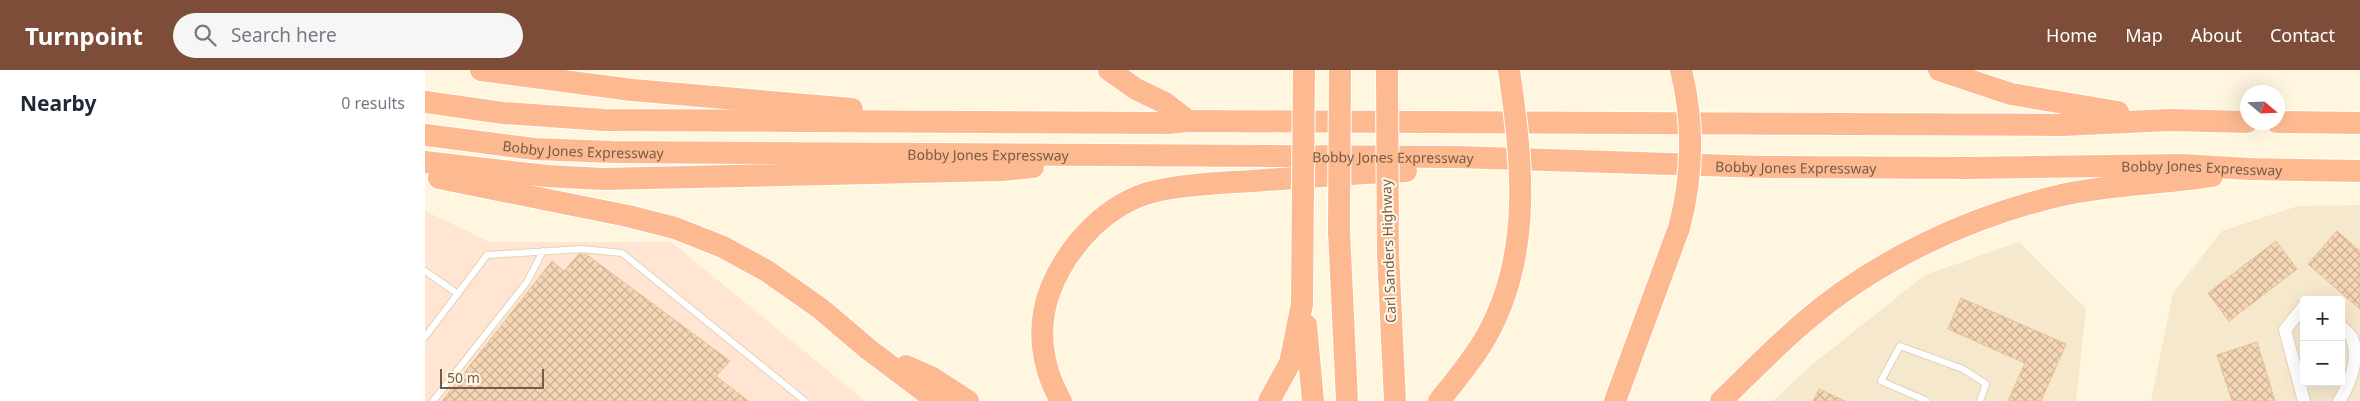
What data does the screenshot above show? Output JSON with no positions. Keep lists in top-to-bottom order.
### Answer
{
  "streets": {
    "highway": ["Bobby Jones Expressway", "Carl Sanders Highway"]
  },
  "scale_bar": "50 m",
  "north": "right",
  "page": {
    "header": "Turnpoint",
    "search": "Search here",
    "nav": [
      "Home",
      "Map",
      "About",
      "Contact"
    ],
    "heading": ["Nearby", "0 results"],
    "map_buttons": ["+", "−"],
    "scale": "50 m"
  }
}
